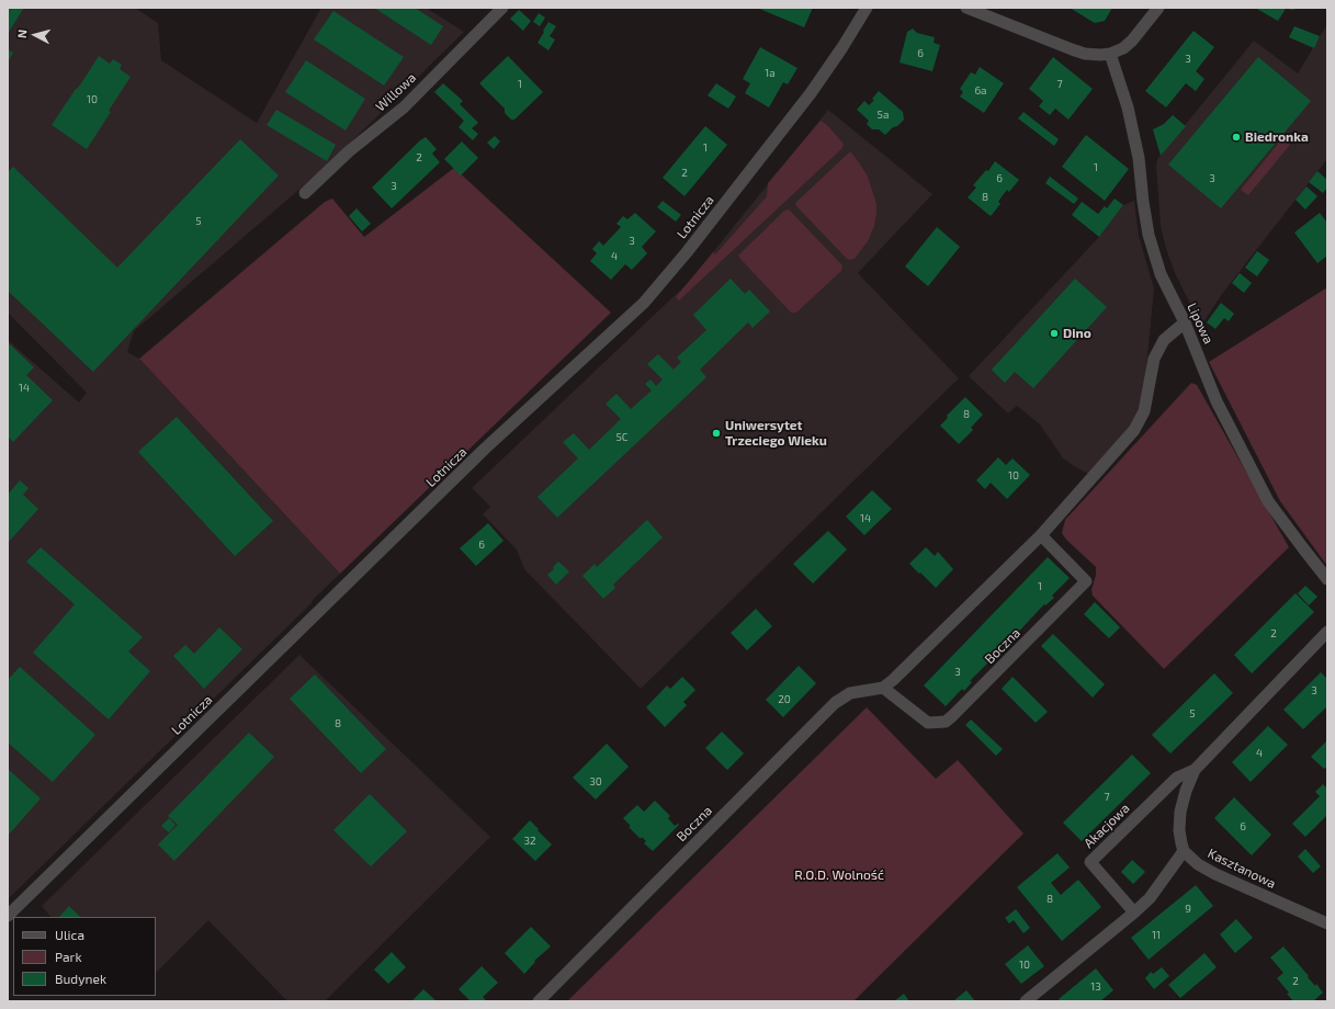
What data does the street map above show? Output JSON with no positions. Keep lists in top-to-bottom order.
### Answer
{
  "streets": {
    "street": [
      "Willowa",
      "Lotnicza",
      "Lipowa",
      "Boczna",
      "Akacjowa",
      "Kasztanowa"
    ]
  },
  "crossings": [
    ["Lipowa", "Boczna"],
    ["Akacjowa", "Kasztanowa"]
  ],
  "parks": ["R.O.D. Wolność"],
  "places": ["Biedronka", "Dino", "Uniwersytet Trzeciego Wieku"],
  "house_numbers": [
    "6",
    "3",
    "1a",
    "1",
    "7",
    "6a",
    "10",
    "5a",
    "1",
    "2",
    "1",
    "2",
    "6",
    "3",
    "3",
    "8",
    "5",
    "3",
    "4",
    "14",
    "8",
    "5C",
    "10",
    "14",
    "6",
    "1",
    "2",
    "3",
    "3",
    "20",
    "5",
    "8",
    "4",
    "30",
    "7",
    "6",
    "32",
    "8",
    "9",
    "11",
    "10",
    "2",
    "13"
  ],
  "legend": ["Ulica", "Park", "Budynek"],
  "north": "left"
}
